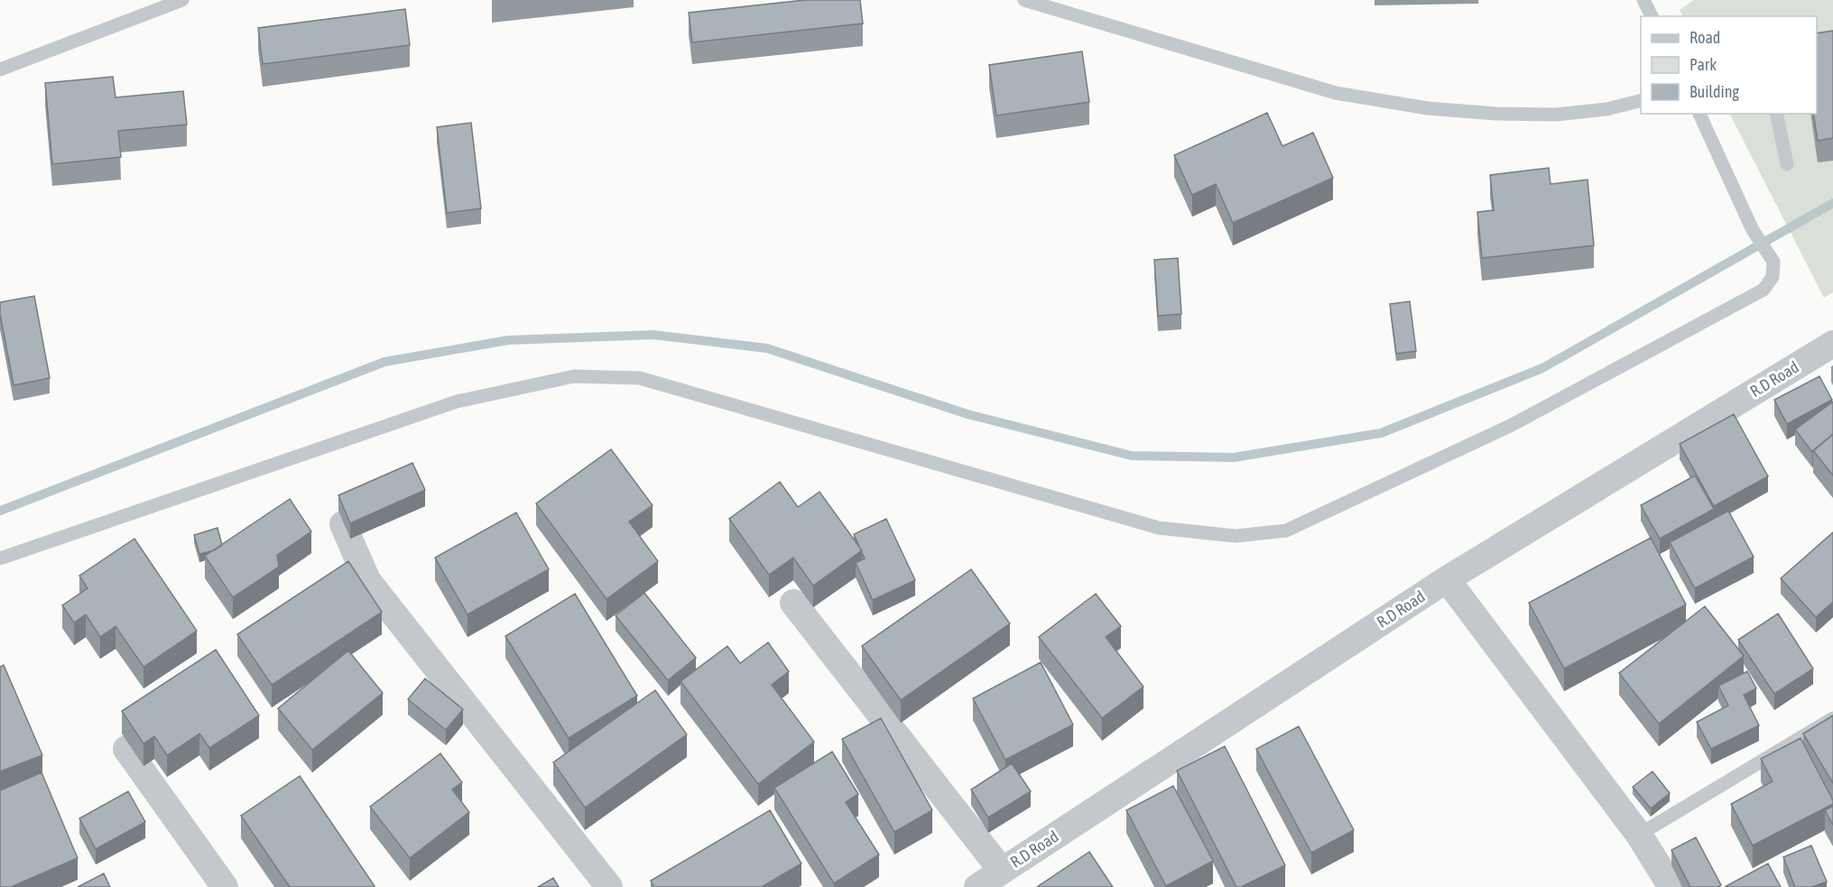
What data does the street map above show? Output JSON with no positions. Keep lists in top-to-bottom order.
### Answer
{
  "streets": {
    "street": ["R.D Road"]
  },
  "legend": ["Road", "Park", "Building"]
}
